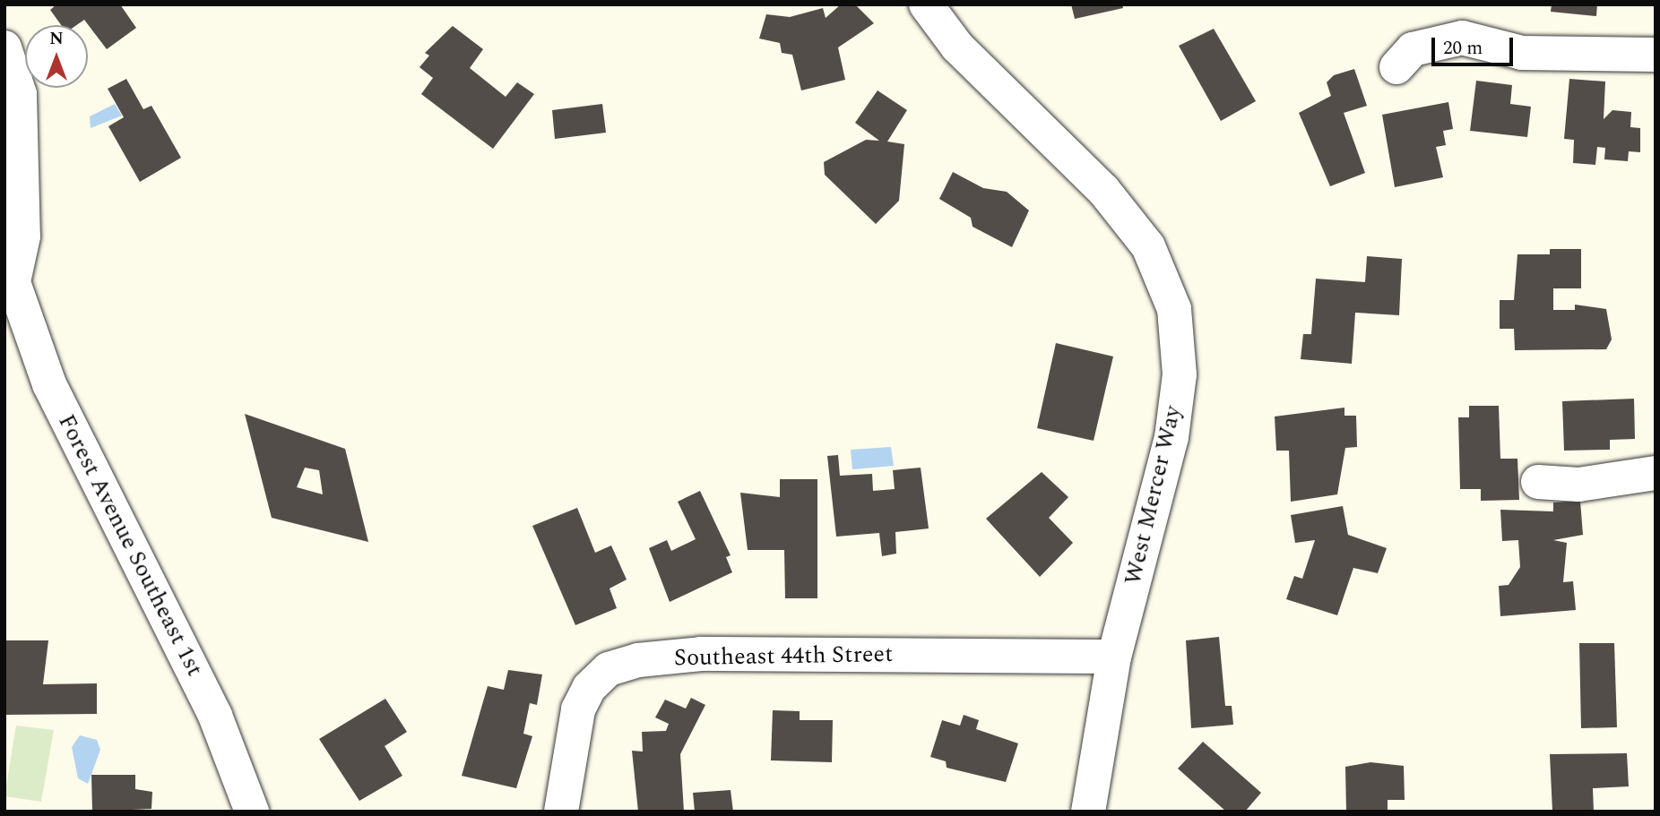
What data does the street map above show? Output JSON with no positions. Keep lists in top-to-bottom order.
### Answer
{
  "streets": {
    "street": ["West Mercer Way", "Forest Avenue Southeast 1st", "Southeast 44th Street"]
  },
  "crossings": [
    ["West Mercer Way", "Southeast 44th Street"]
  ],
  "scale_bar": "20 m",
  "north": "top"
}
